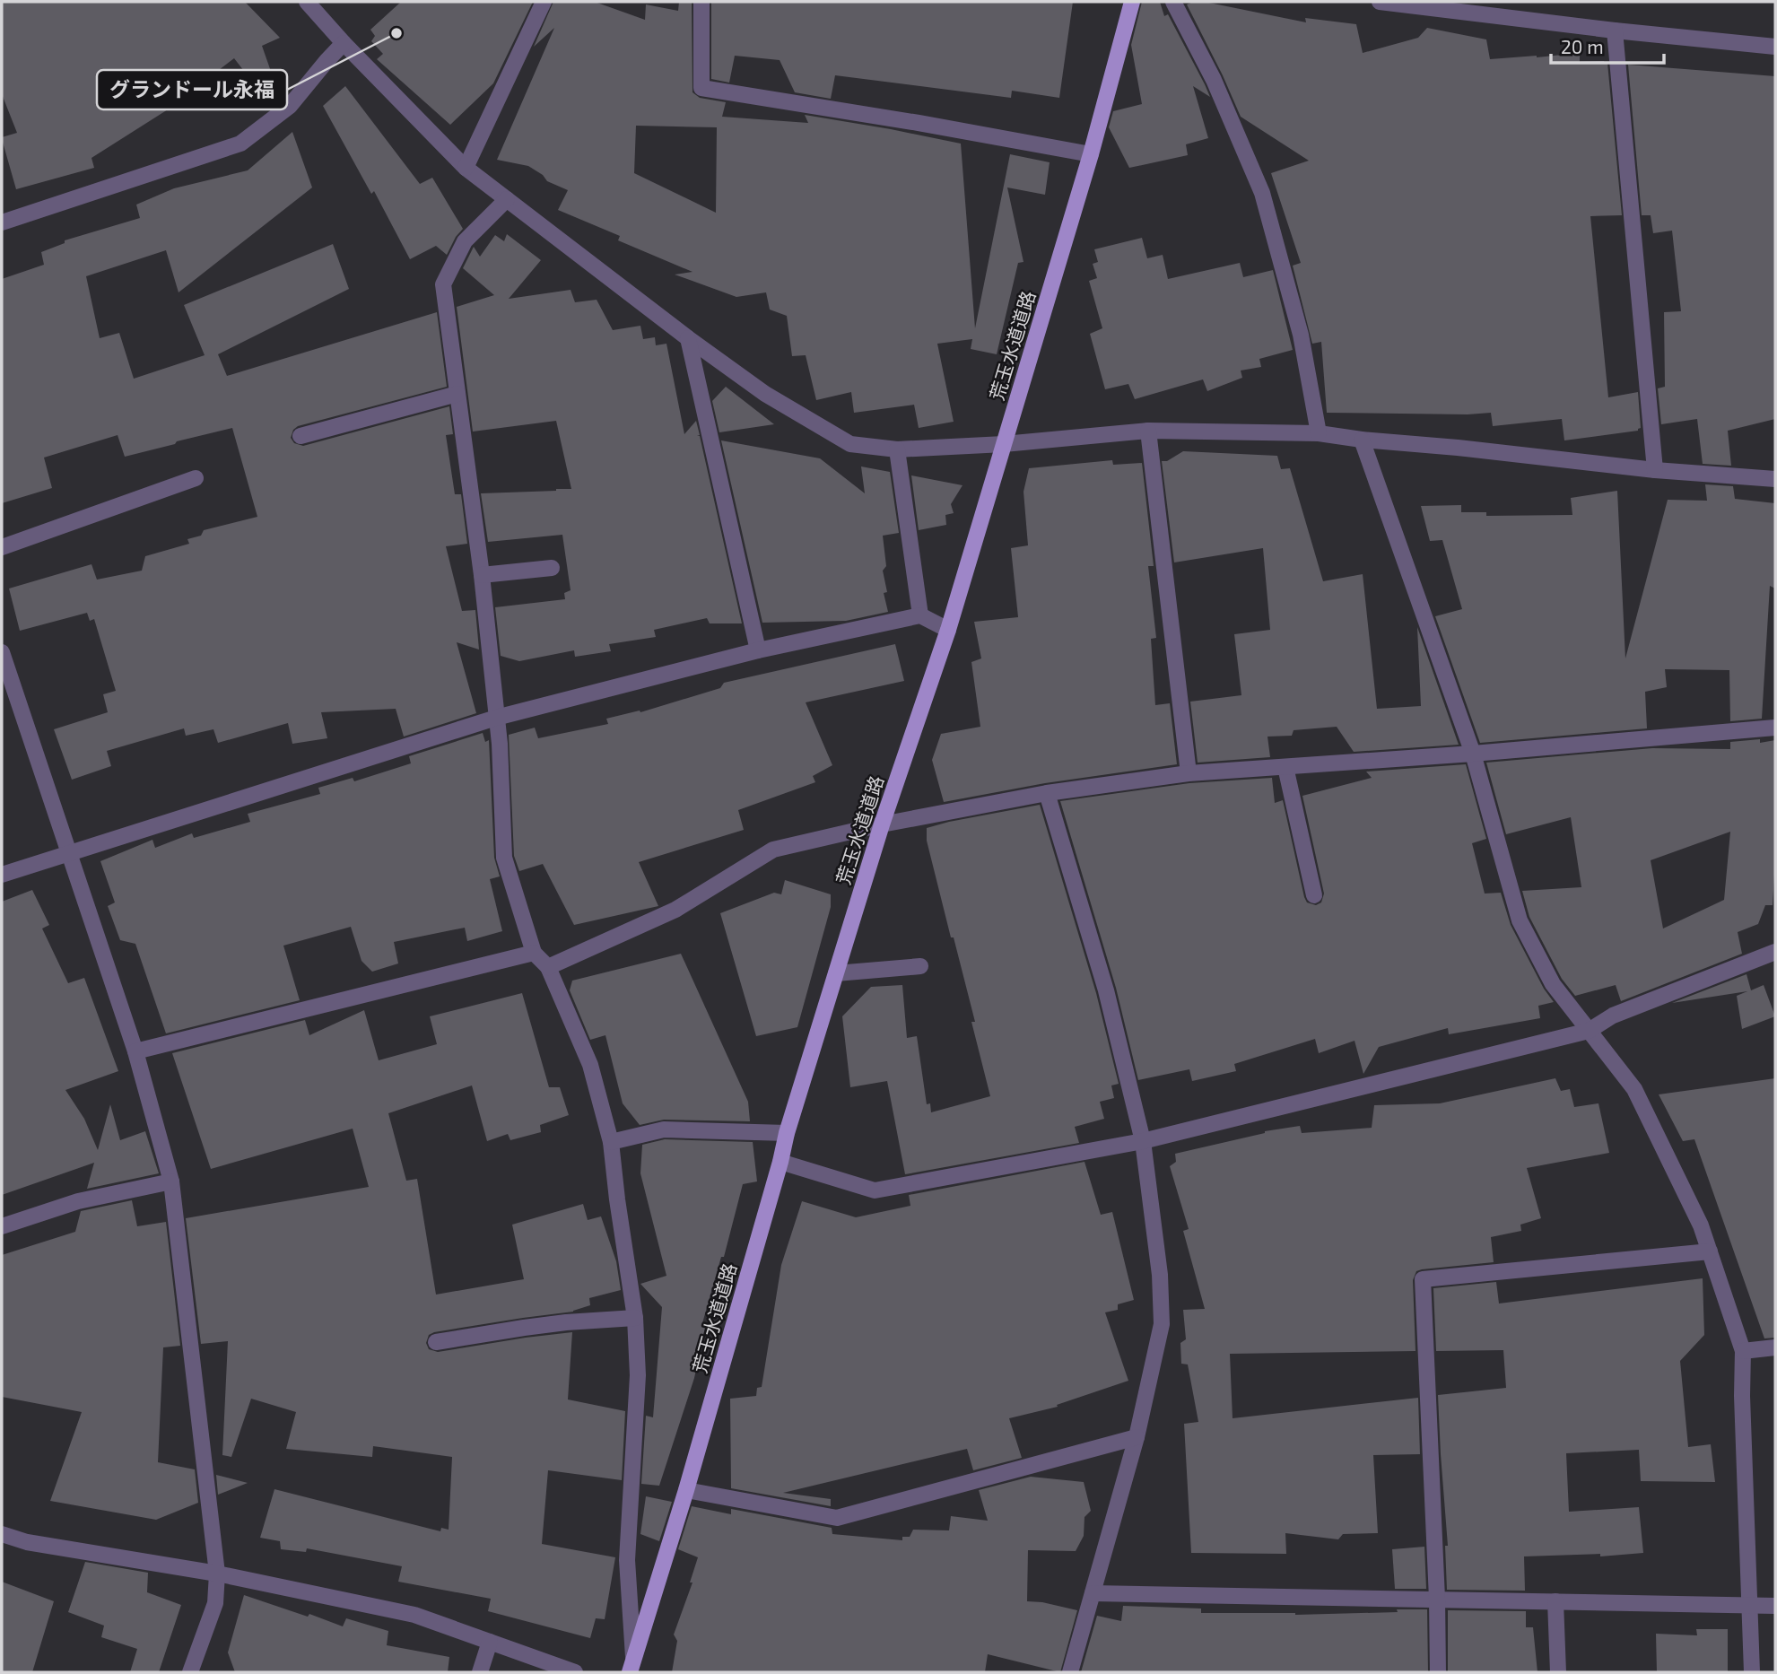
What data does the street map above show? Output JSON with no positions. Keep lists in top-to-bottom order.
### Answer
{
  "streets": {
    "main road": ["荒玉水道道路"]
  },
  "places": ["グランドール永福"],
  "scale_bar": "20 m"
}
